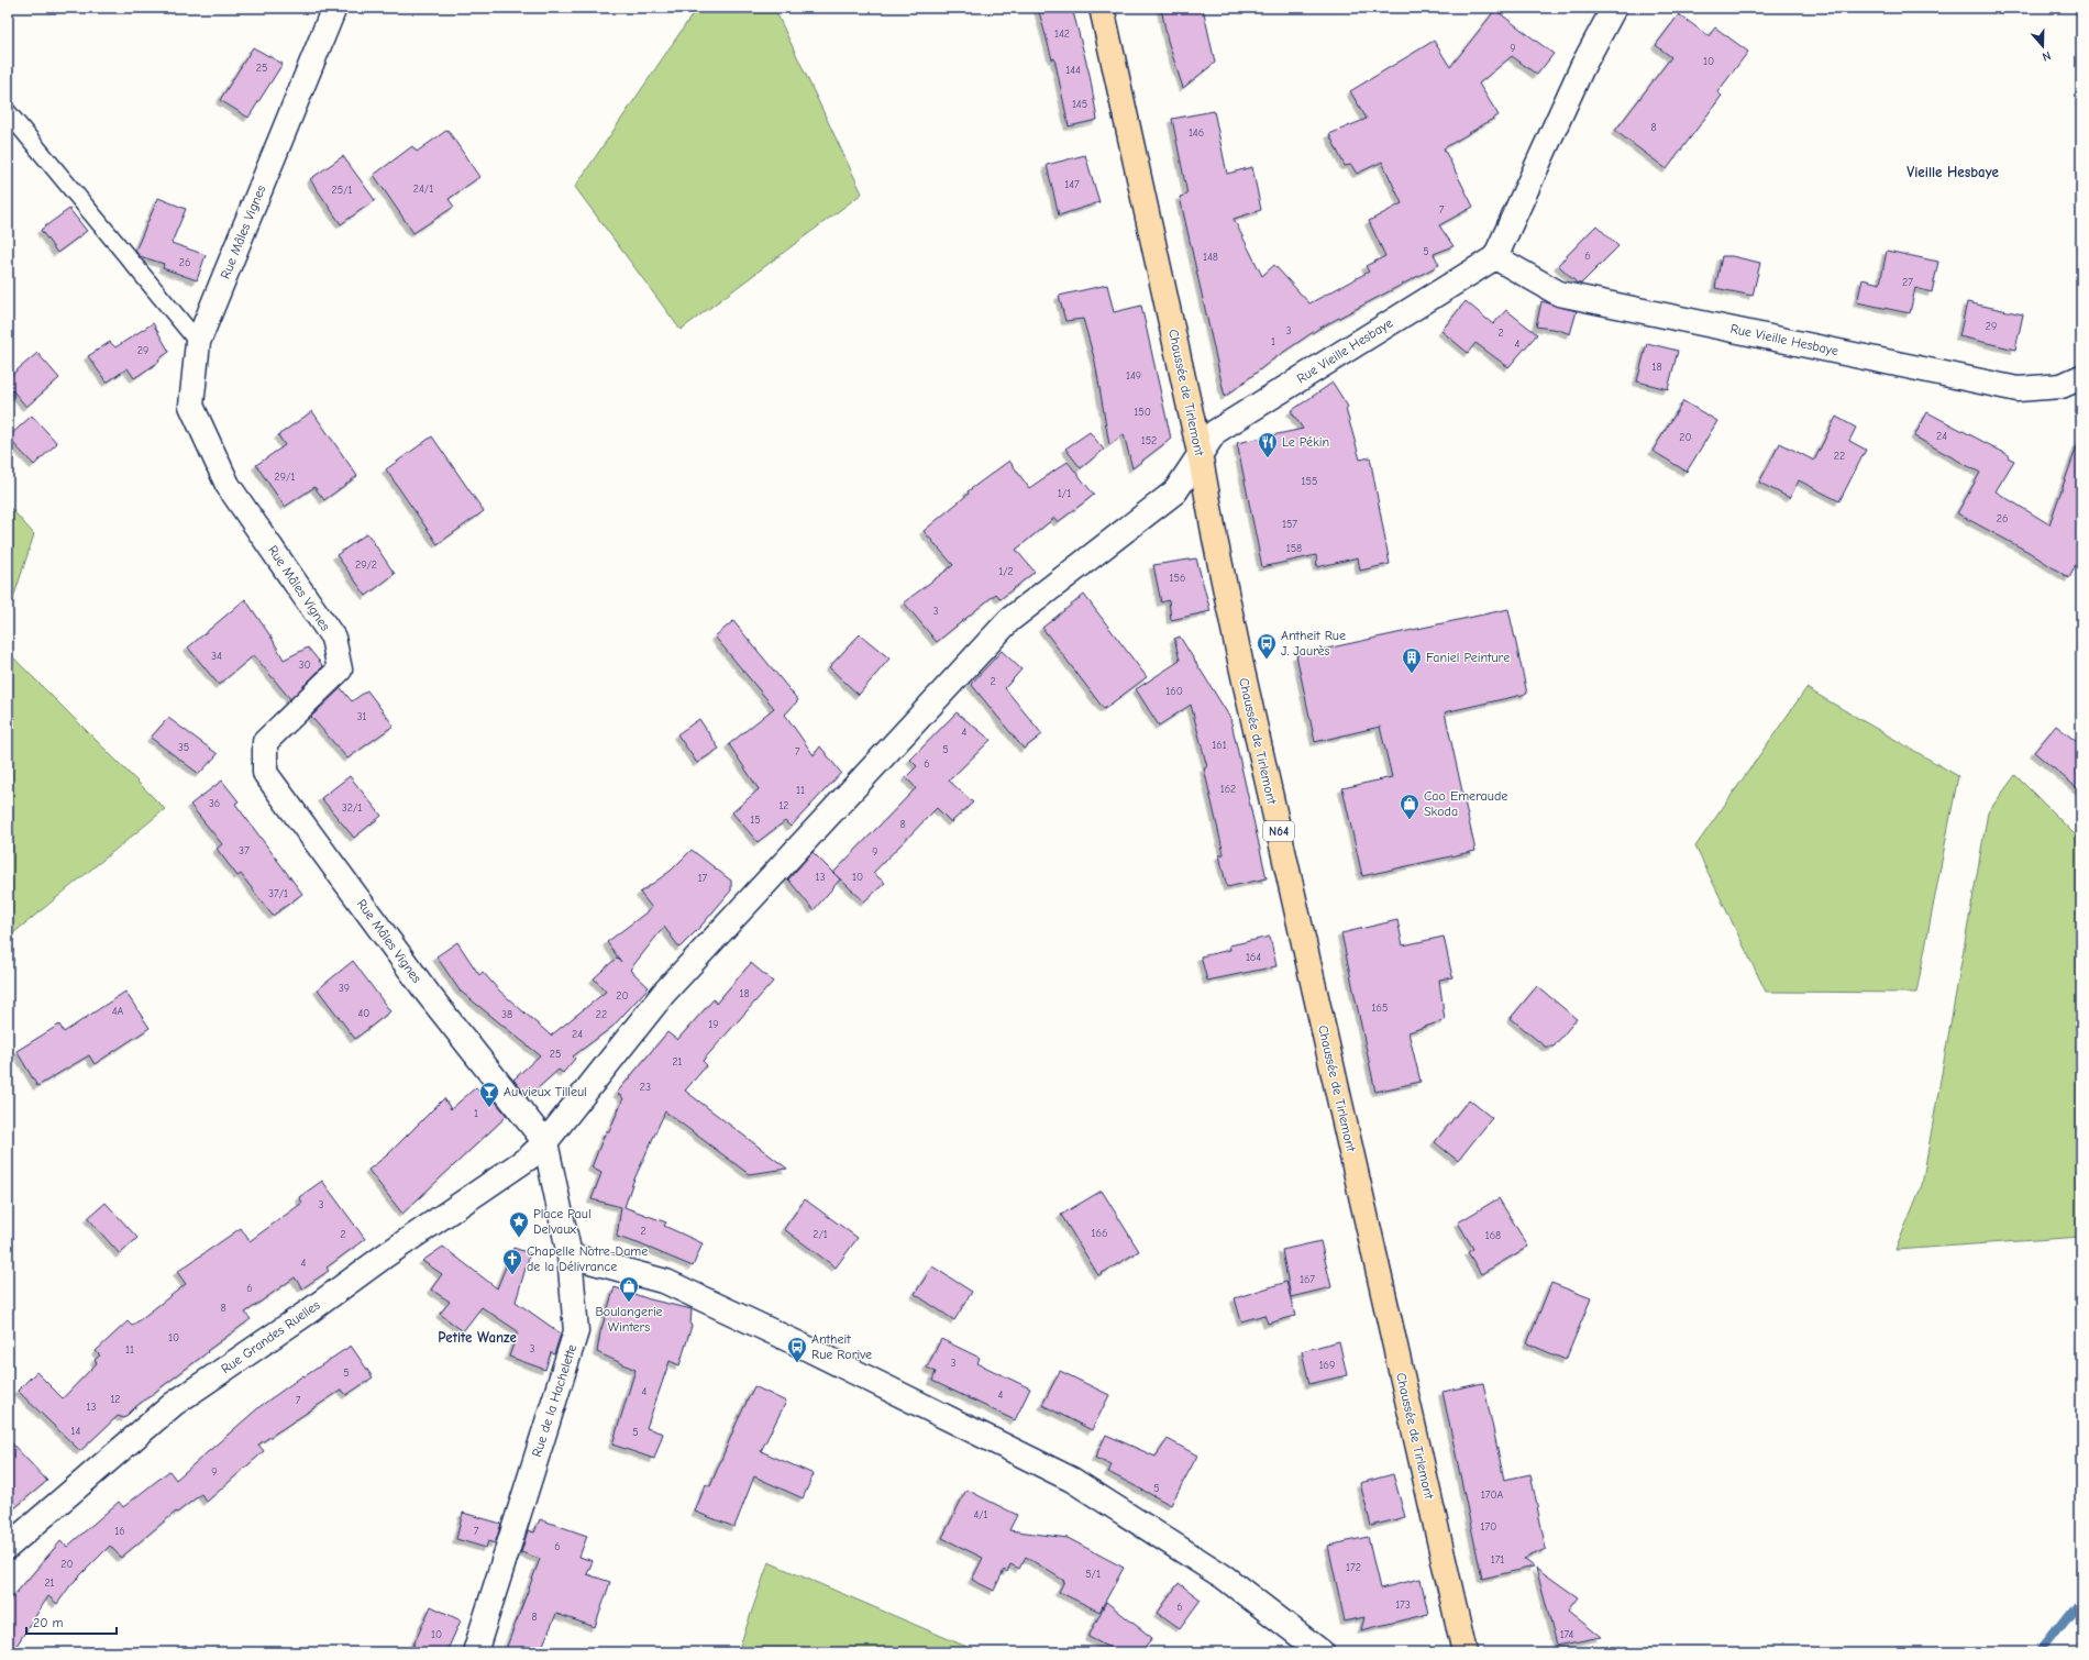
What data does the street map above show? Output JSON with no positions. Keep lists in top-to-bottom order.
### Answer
{
  "streets": {
    "main road": ["Chaussée de Tirlemont", "N64"],
    "street": [
      "Rue Mâles Vignes",
      "Rue Vieille Hesbaye",
      "Rue Grandes Ruelles",
      "Rue de la Hachelette"
    ]
  },
  "crossings": [
    ["Rue Mâles Vignes", "Rue Vieille Hesbaye"],
    ["Rue Mâles Vignes", "Rue Grandes Ruelles"],
    ["Rue Mâles Vignes", "Rue de la Hachelette"],
    ["Rue Vieille Hesbaye", "Chaussée de Tirlemont"],
    ["Rue Vieille Hesbaye", "Rue Grandes Ruelles"],
    ["Rue Vieille Hesbaye", "Rue de la Hachelette"],
    ["Rue Grandes Ruelles", "Rue de la Hachelette"]
  ],
  "districts": ["Vieille Hesbaye", "Petite Wanze"],
  "places": {
    "restaurant": ["Le Pékin"],
    "bus stop": ["Antheit Rue J. Jaurès", "Antheit Rue Rorive"],
    "building": ["Faniel Peinture"],
    "shop": ["Cao Emeraude Skoda", "Boulangerie Winters"],
    "bar": ["Au vieux Tilleul"],
    "place": ["Place Paul Delvaux"],
    "church": ["Chapelle Notre-Dame de la Délivrance"]
  },
  "house_numbers": [
    "142",
    "9",
    "10",
    "25",
    "144",
    "145",
    "8",
    "146",
    "147",
    "24/1",
    "25/1",
    "7",
    "5",
    "6",
    "148",
    "26",
    "27",
    "29",
    "3",
    "2",
    "1",
    "4",
    "29",
    "18",
    "149",
    "150",
    "24",
    "20",
    "152",
    "22",
    "29/1",
    "155",
    "1/1",
    "26",
    "157",
    "158",
    "29/2",
    "1/2",
    "156",
    "3",
    "34",
    "30",
    "2",
    "160",
    "31",
    "4",
    "161",
    "35",
    "5",
    "7",
    "6",
    "162",
    "11",
    "36",
    "12",
    "32/1",
    "15",
    "8",
    "37",
    "9",
    "13",
    "10",
    "17",
    "37/1",
    "164",
    "39",
    "18",
    "20",
    "165",
    "4A",
    "40",
    "38",
    "22",
    "19",
    "24",
    "25",
    "21",
    "23",
    "1",
    "3",
    "2",
    "166",
    "2",
    "2/1",
    "168",
    "4",
    "167",
    "6",
    "8",
    "10",
    "3",
    "11",
    "3",
    "169",
    "5",
    "4",
    "4",
    "12",
    "7",
    "13",
    "14",
    "5",
    "9",
    "5",
    "170A",
    "4/1",
    "170",
    "16",
    "7",
    "6",
    "171",
    "20",
    "172",
    "5/1",
    "21",
    "173",
    "6",
    "8",
    "10",
    "174"
  ],
  "scale_bar": "20 m",
  "north": "bottom"
}
